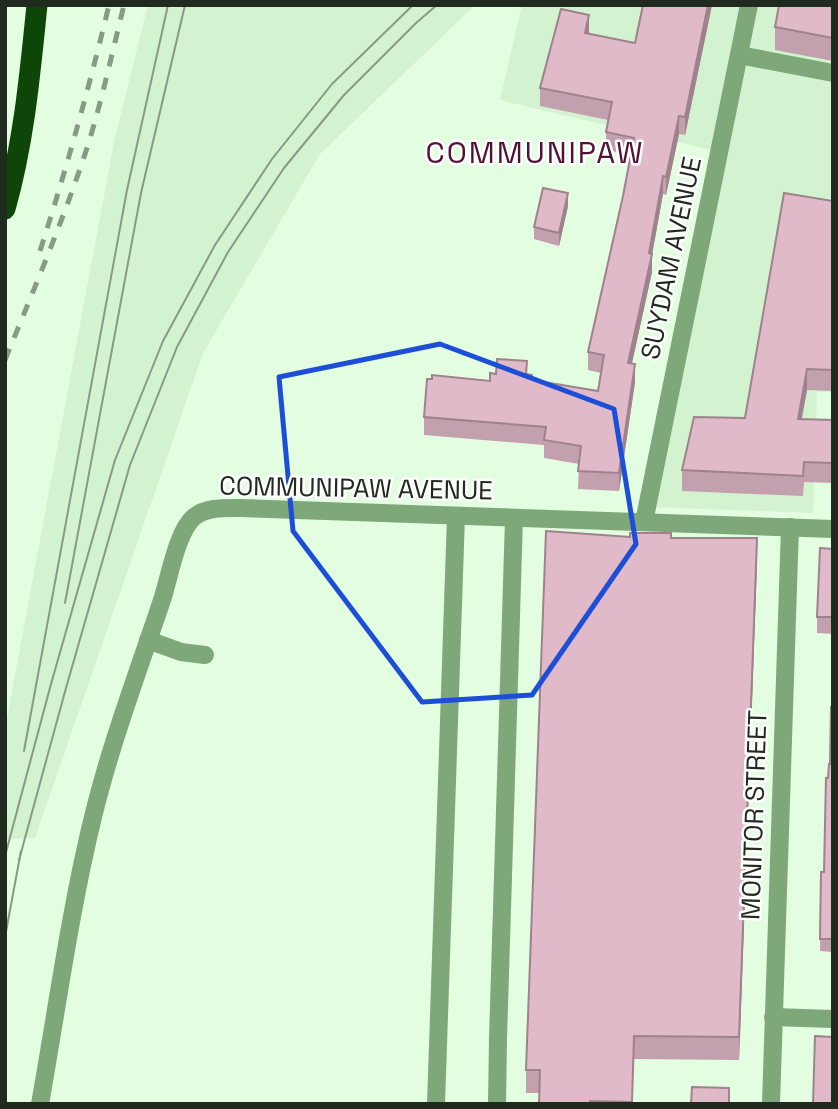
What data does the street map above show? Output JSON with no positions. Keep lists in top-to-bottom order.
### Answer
{
  "streets": {
    "street": ["SUYDAM AVENUE", "COMMUNIPAW AVENUE", "MONITOR STREET"]
  },
  "crossings": [
    ["SUYDAM AVENUE", "COMMUNIPAW AVENUE"],
    ["COMMUNIPAW AVENUE", "MONITOR STREET"]
  ],
  "districts": ["COMMUNIPAW"]
}
